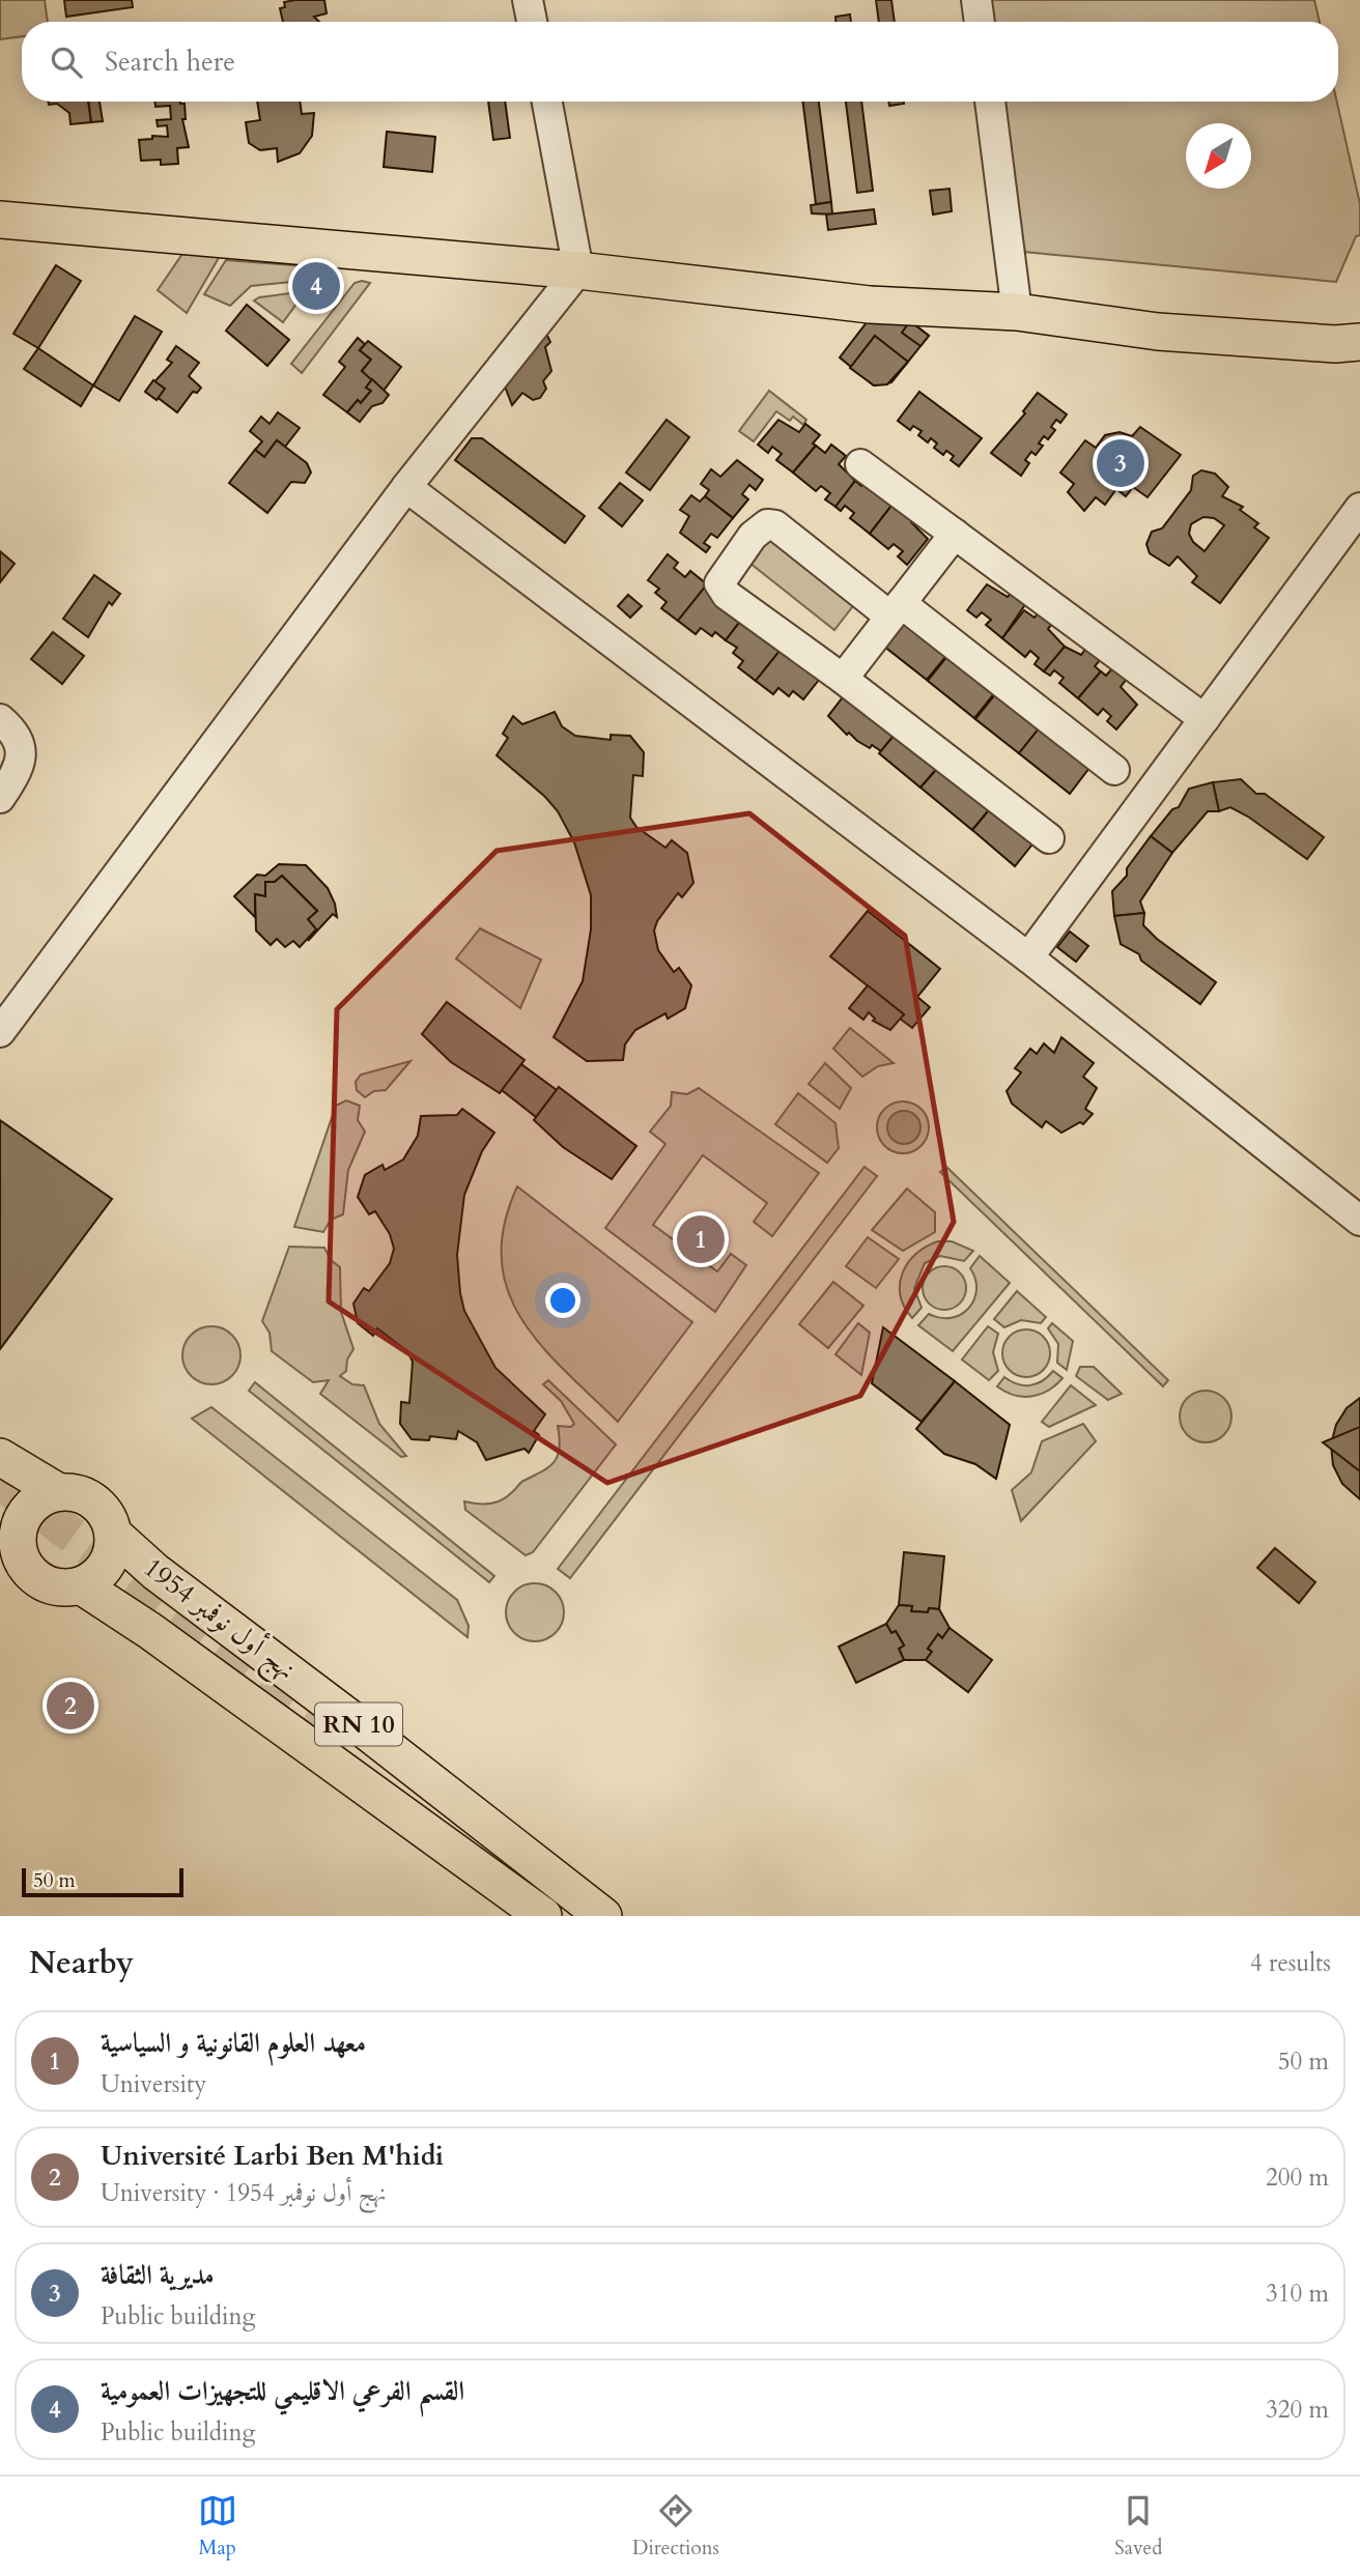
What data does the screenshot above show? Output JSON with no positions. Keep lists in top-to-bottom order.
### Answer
{
  "streets": {
    "main road": ["نهج أول نوفمبر 1954", "RN 10"]
  },
  "crossings": [
    ["نهج أول نوفمبر 1954", "RN 10"]
  ],
  "scale_bar": "50 m",
  "north": "bottom left",
  "page": {
    "search": "Search here",
    "pins": [
      "4",
      "3",
      "1",
      "2"
    ],
    "scale": "50 m",
    "heading": ["Nearby", "4 results"],
    "list": [
      {
        "mark": "1",
        "name": "معهد العلوم القانونية و السياسية",
        "note": "University",
        "value": "50 m"
      },
      {
        "mark": "2",
        "name": "Université Larbi Ben M'hidi",
        "note": "University · نهج أول نوفمبر 1954",
        "value": "200 m"
      },
      {
        "mark": "3",
        "name": "مديرية الثقافة",
        "note": "Public building",
        "value": "310 m"
      },
      {
        "mark": "4",
        "name": "القسم الفرعي الاقليمي للتجهيزات العمومية",
        "note": "Public building",
        "value": "320 m"
      }
    ],
    "nav": ["Map", "Directions", "Saved"]
  }
}
